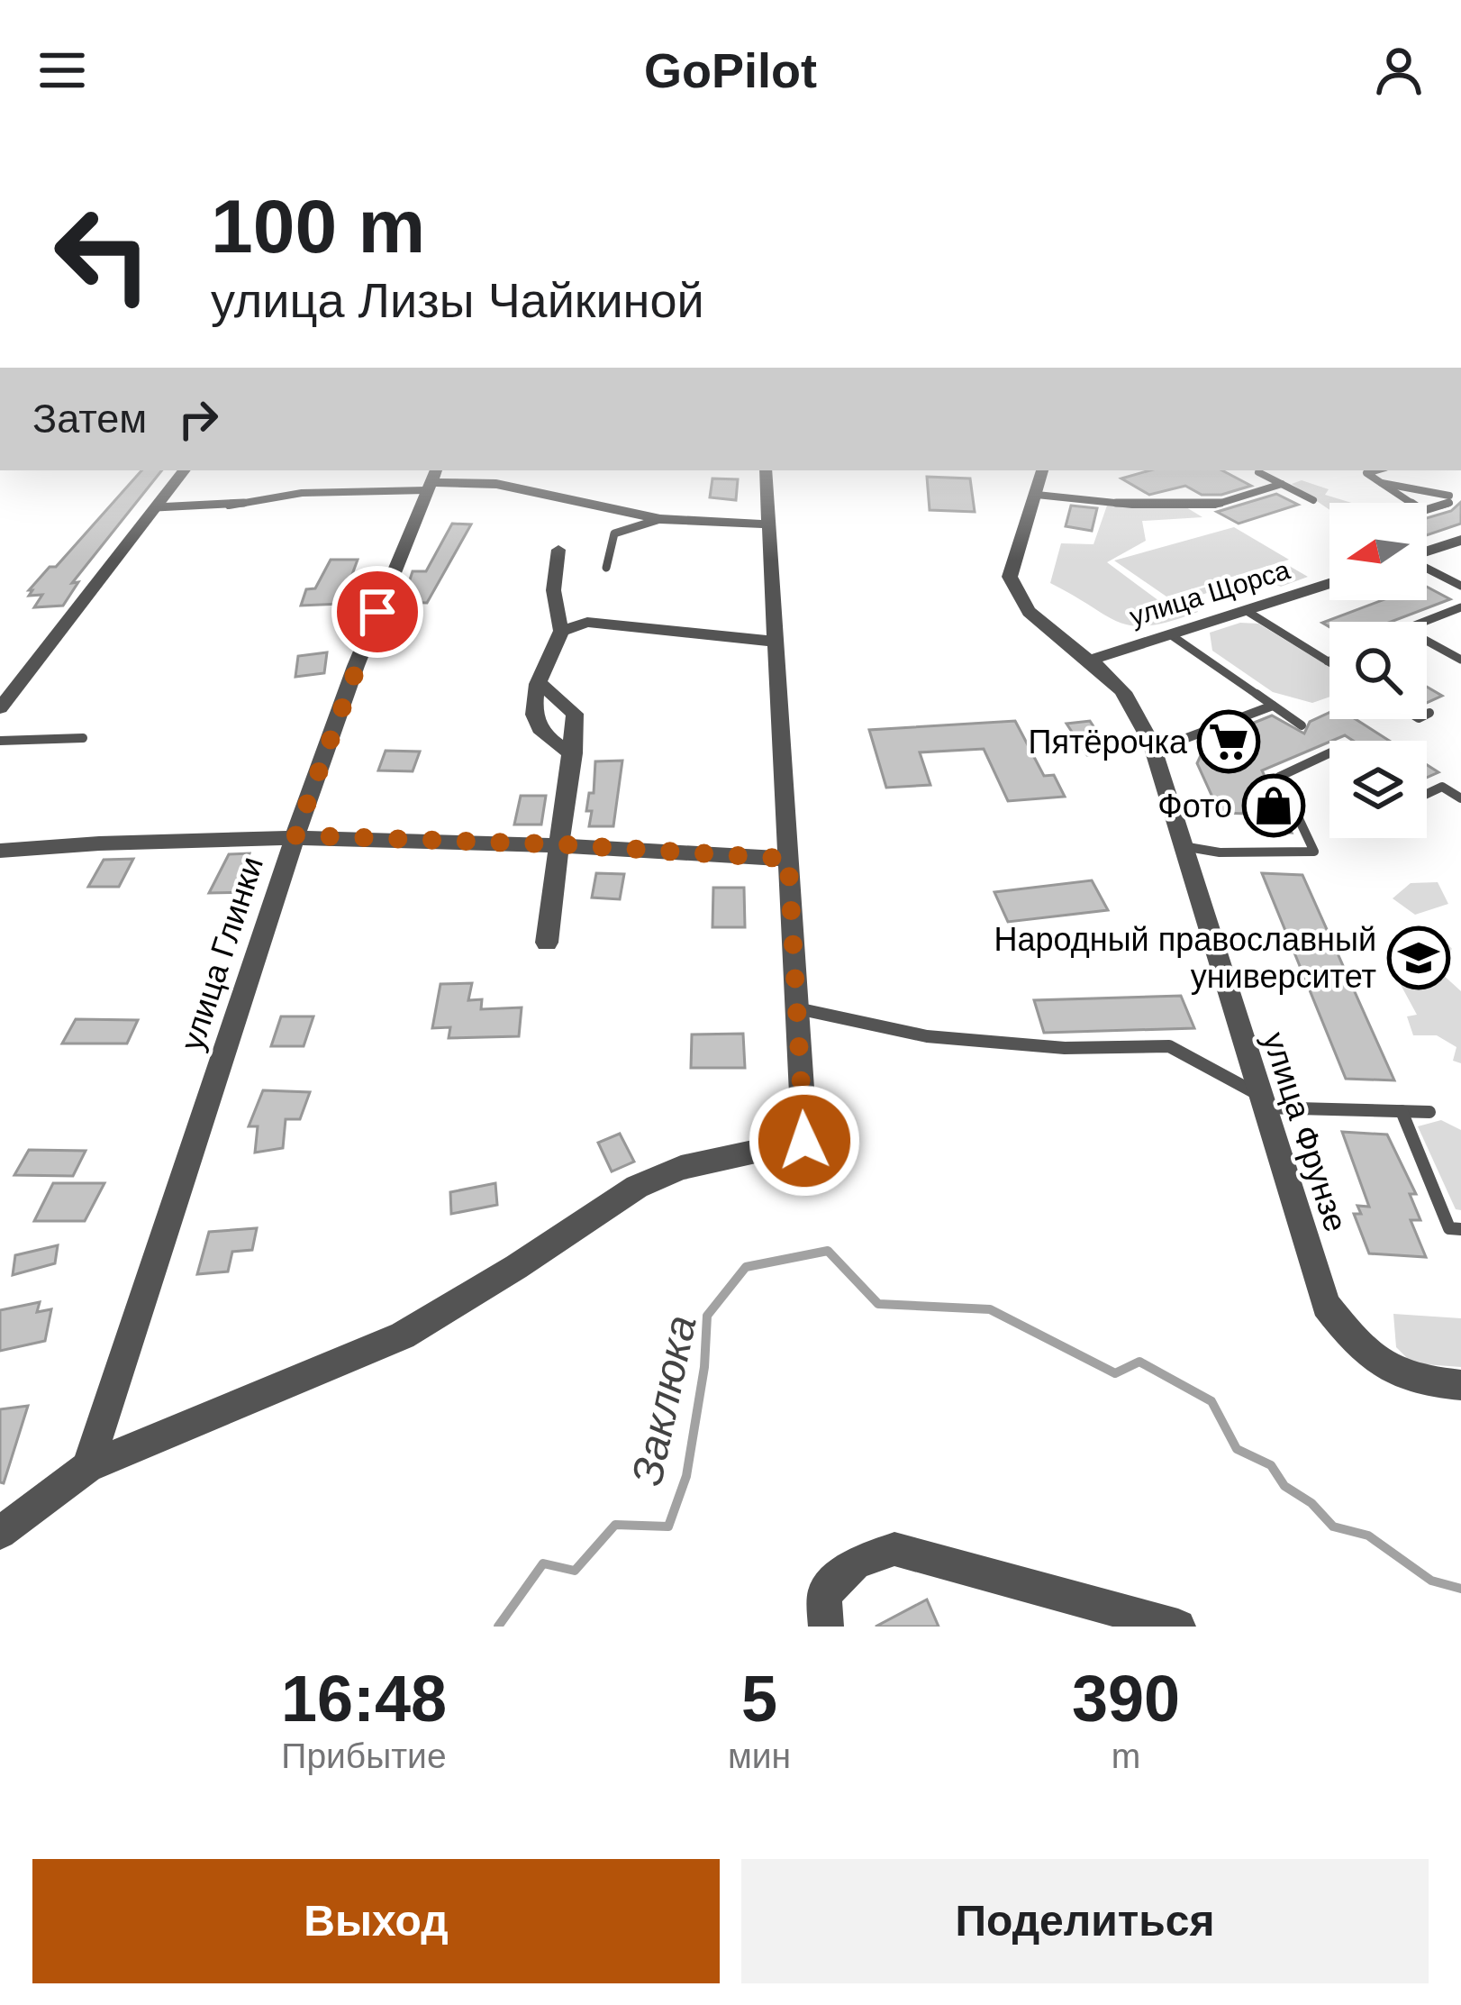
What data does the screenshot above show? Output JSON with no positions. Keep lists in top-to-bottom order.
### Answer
{
  "streets": {
    "street": ["улица Щорса", "улица Глинки", "улица Фрунзе"]
  },
  "crossings": [
    ["улица Щорса", "улица Фрунзе"]
  ],
  "water": ["Заклюка"],
  "places": {
    "supermarket": ["Пятёрочка"],
    "shop": ["Фото"],
    "school or university": ["Народный православный университет"]
  },
  "north": "left",
  "page": {
    "header": "GoPilot",
    "turn": ["100 m", "улица Лизы Чайкиной"],
    "then": "Затем",
    "eta": [
      "16:48",
      "Прибытие",
      "5",
      "мин",
      "390",
      "m"
    ],
    "buttons": ["Выход", "Поделиться"]
  }
}
